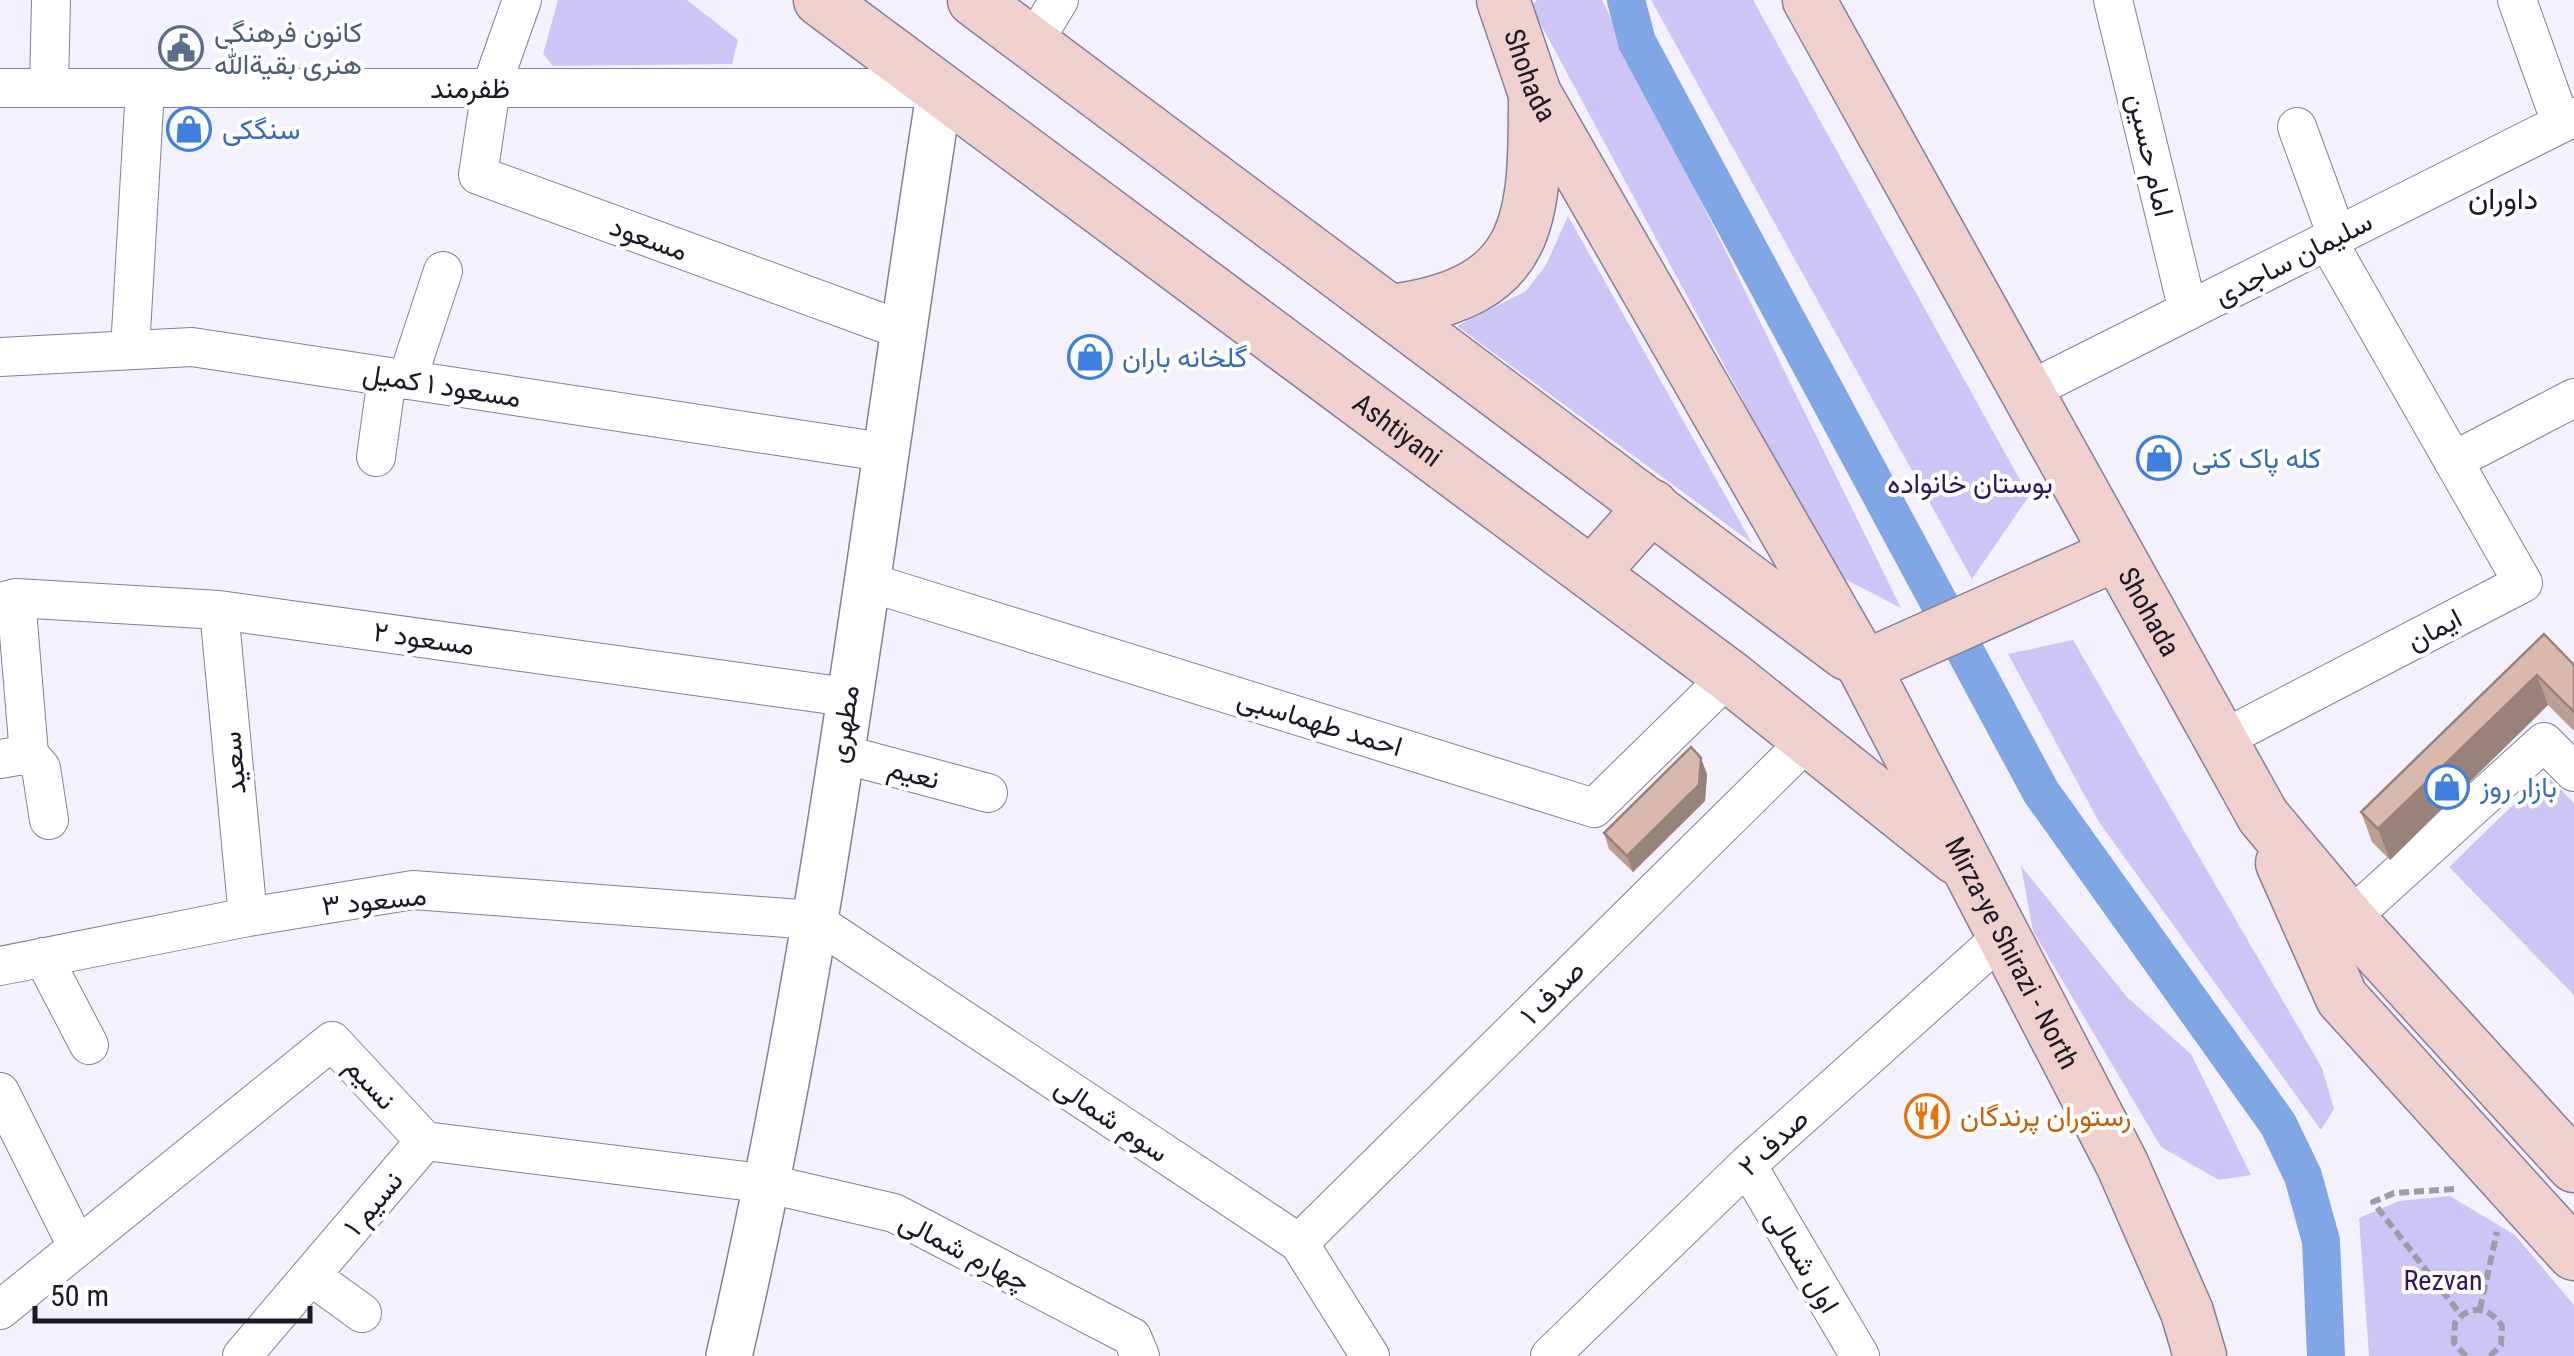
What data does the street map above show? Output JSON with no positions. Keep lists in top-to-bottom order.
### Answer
{
  "streets": {
    "main road": ["Shohada", "Ashtiyani", "Mirza-ye Shirazi - North"],
    "street": [
      "ظفرمند",
      "امام حسین",
      "مسعود",
      "سلیمان ساجدی",
      "مسعود ۱ کمیل",
      "ایمان",
      "مسعود ۲",
      "احمد طهماسبی",
      "مطهری",
      "سعید",
      "نعیم",
      "مسعود ۳",
      "صدف ۱",
      "نسیم",
      "سوم شمالی",
      "صدف ۲",
      "نسیم ۱",
      "چهارم شمالی",
      "اول شمالی"
    ]
  },
  "crossings": [
    ["Shohada", "سلیمان ساجدی"],
    ["Shohada", "ایمان"],
    ["Shohada", "Mirza-ye Shirazi - North"],
    ["ظفرمند", "مسعود"],
    ["ظفرمند", "Ashtiyani"],
    ["ظفرمند", "مطهری"],
    ["امام حسین", "سلیمان ساجدی"],
    ["مسعود", "مطهری"],
    ["سلیمان ساجدی", "ایمان"],
    ["مسعود ۱ کمیل", "مطهری"],
    ["Ashtiyani", "احمد طهماسبی"],
    ["Ashtiyani", "مطهری"],
    ["Ashtiyani", "Mirza-ye Shirazi - North"],
    ["Ashtiyani", "صدف ۱"],
    ["مسعود ۲", "مطهری"],
    ["مسعود ۲", "سعید"],
    ["احمد طهماسبی", "مطهری"],
    ["مطهری", "نعیم"],
    ["مطهری", "مسعود ۳"],
    ["مطهری", "سوم شمالی"],
    ["مطهری", "چهارم شمالی"],
    ["سعید", "مسعود ۳"],
    ["مسعود ۳", "سوم شمالی"],
    ["Mirza-ye Shirazi - North", "صدف ۲"],
    ["صدف ۱", "سوم شمالی"],
    ["نسیم", "نسیم ۱"],
    ["صدف ۲", "اول شمالی"]
  ],
  "districts": ["داوران"],
  "parks": ["بوستان خانواده", "Rezvan"],
  "places": {
    "public building": ["کانون فرهنگی هنری بقیةالله"],
    "shop": [
      "سنگکی",
      "گلخانه باران",
      "کله پاک کنی",
      "بازار روز"
    ],
    "restaurant": ["رستوران پرندگان"]
  },
  "scale_bar": "50 m"
}
